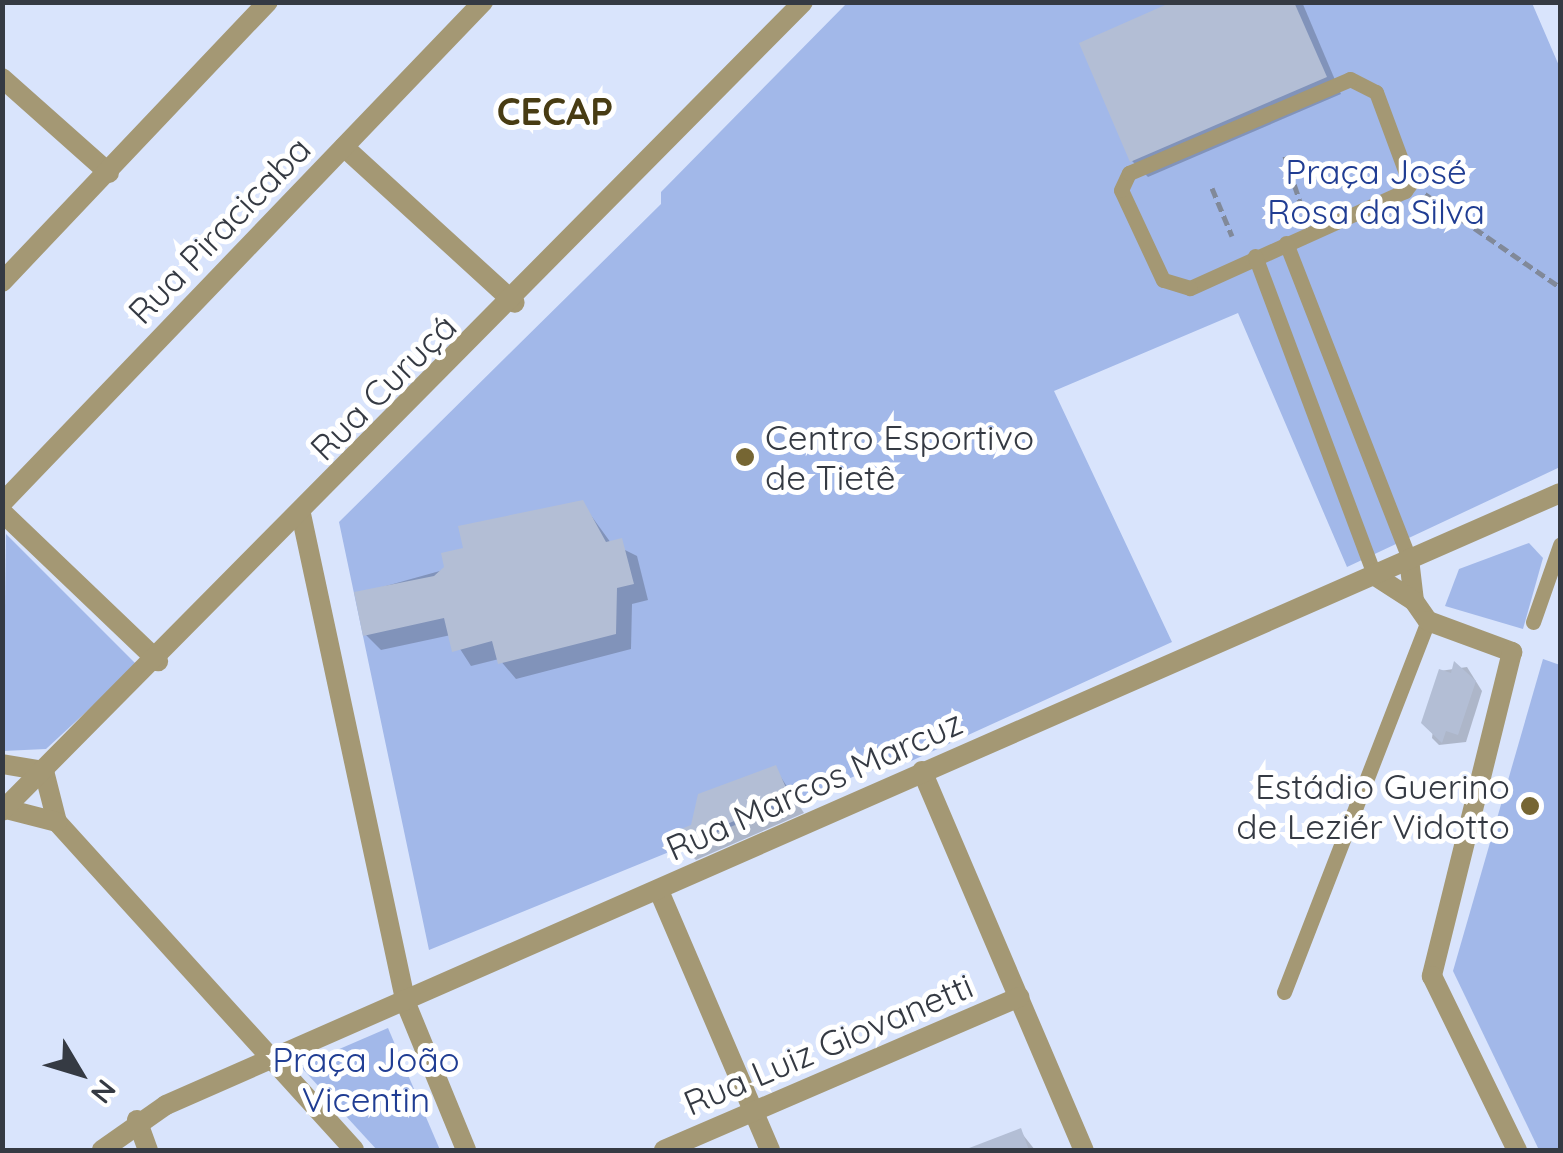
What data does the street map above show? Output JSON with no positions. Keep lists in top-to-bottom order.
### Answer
{
  "streets": {
    "street": [
      "Rua Piracicaba",
      "Rua Curuçá",
      "Rua Marcos Marcuz",
      "Rua Luiz Giovanetti"
    ]
  },
  "districts": ["CECAP"],
  "parks": ["Praça José Rosa da Silva", "Praça João Vicentin"],
  "places": ["Centro Esportivo de Tietê", "Estádio Guerino de Leziér Vidotto"],
  "north": "bottom right"
}
